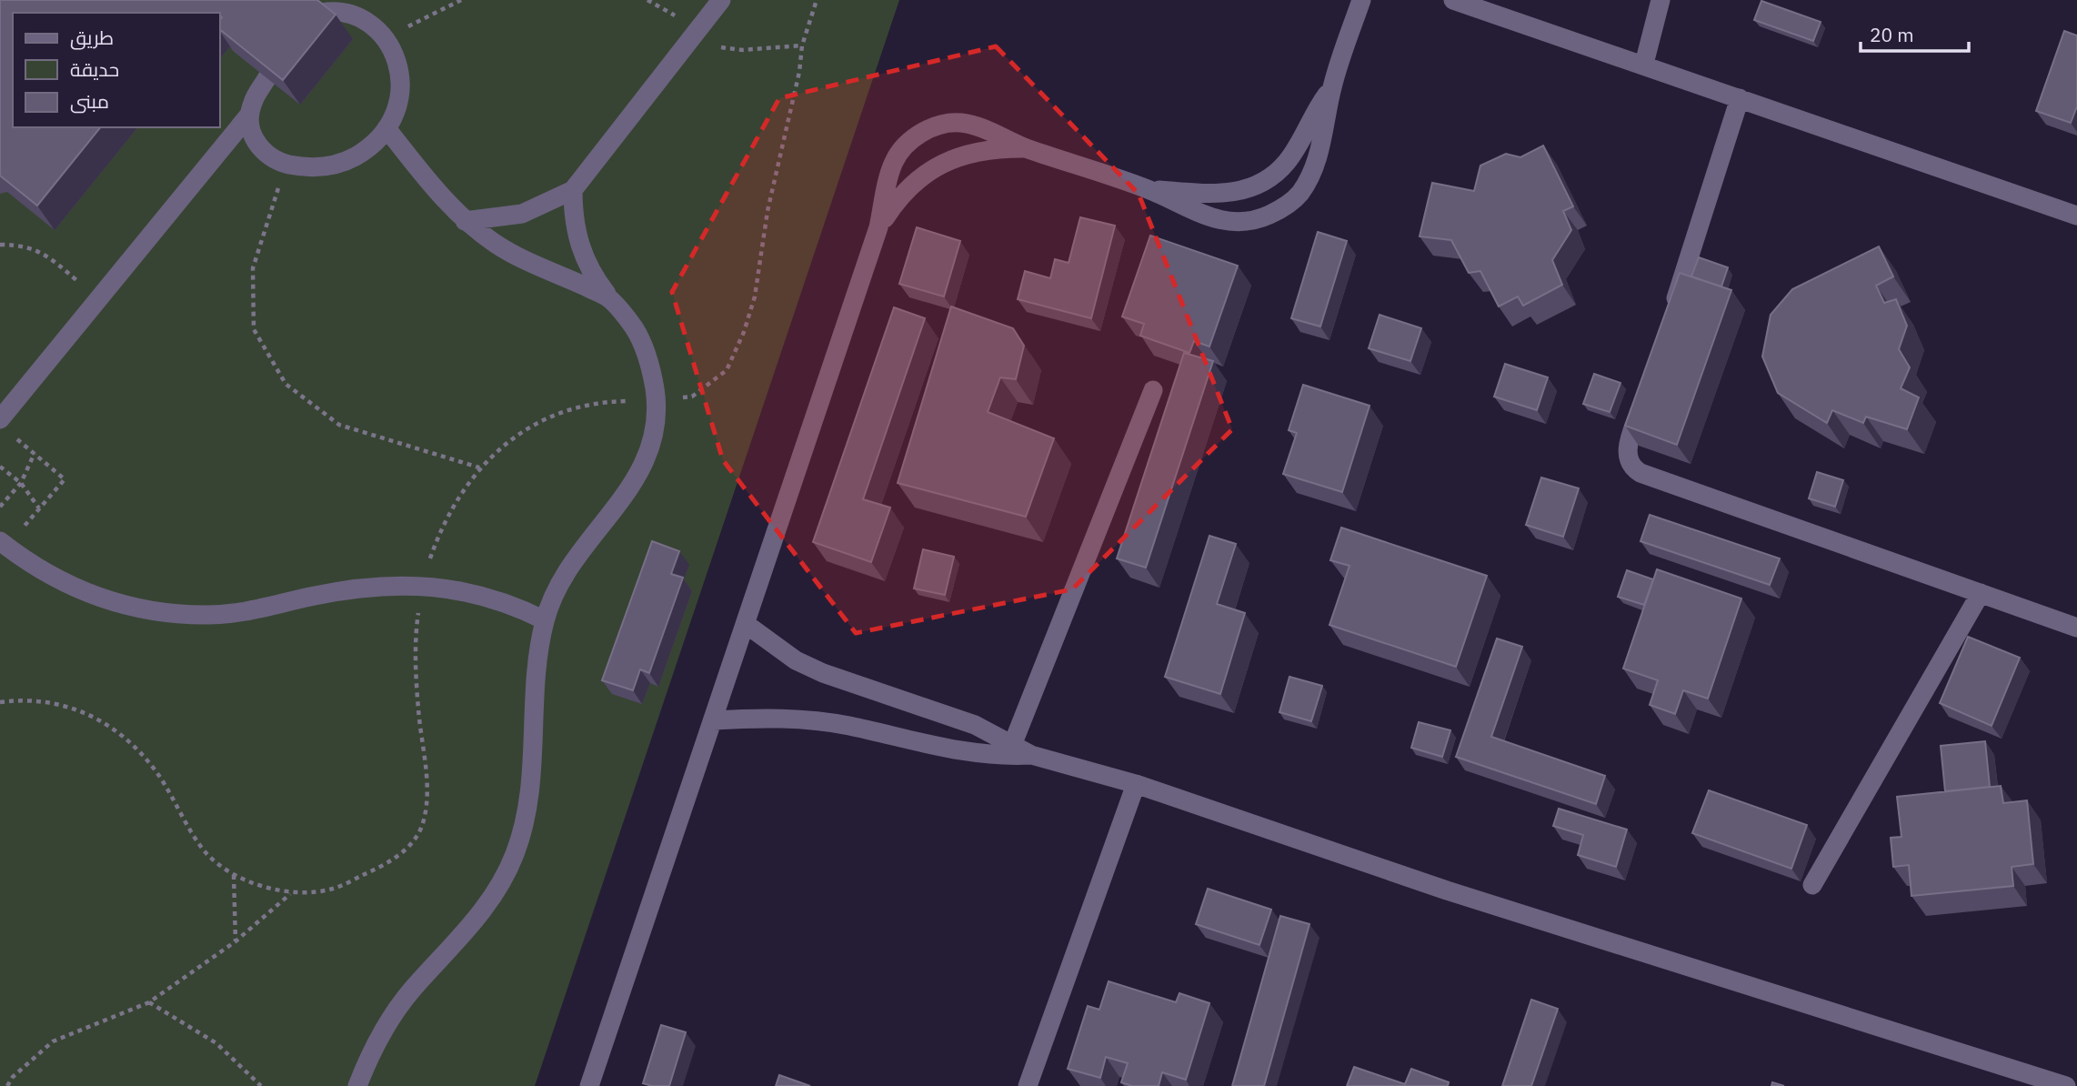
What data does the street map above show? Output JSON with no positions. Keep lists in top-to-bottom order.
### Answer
{
  "legend": ["طريق", "حديقة", "مبنى"],
  "scale_bar": "20 m"
}
